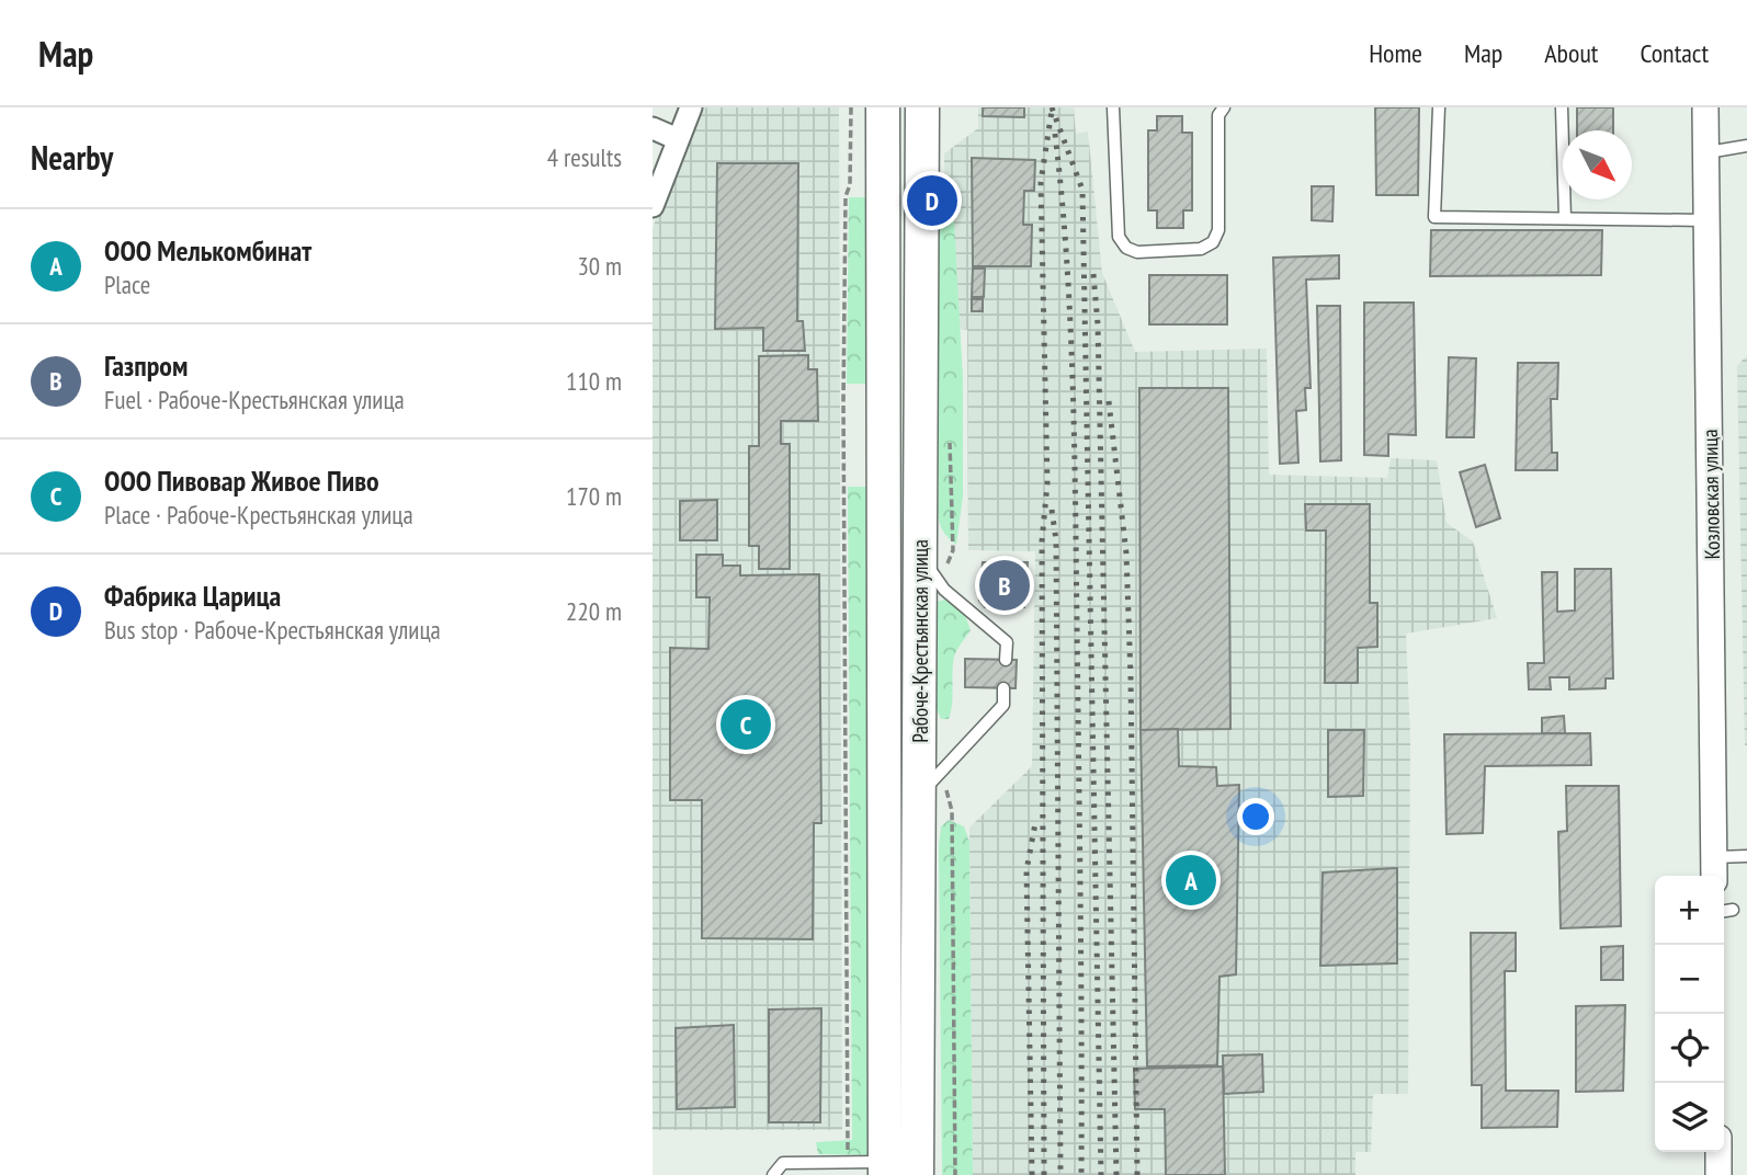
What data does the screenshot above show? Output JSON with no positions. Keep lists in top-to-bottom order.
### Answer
{
  "streets": {
    "main road": ["Рабоче-Крестьянская улица"],
    "street": ["Козловская улица"]
  },
  "north": "bottom right",
  "page": {
    "header": "Map",
    "nav": [
      "Home",
      "Map",
      "About",
      "Contact"
    ],
    "heading": ["Nearby", "4 results"],
    "pins": [
      "D",
      "B",
      "C",
      "A"
    ],
    "list": [
      {
        "mark": "A",
        "name": "ООО Мелькомбинат",
        "note": "Place",
        "value": "30 m"
      },
      {
        "mark": "B",
        "name": "Газпром",
        "note": "Fuel · Рабоче-Крестьянская улица",
        "value": "110 m"
      },
      {
        "mark": "C",
        "name": "ООО Пивовар Живое Пиво",
        "note": "Place · Рабоче-Крестьянская улица",
        "value": "170 m"
      },
      {
        "mark": "D",
        "name": "Фабрика Царица",
        "note": "Bus stop · Рабоче-Крестьянская улица",
        "value": "220 m"
      }
    ],
    "map_buttons": ["+", "−"]
  }
}
